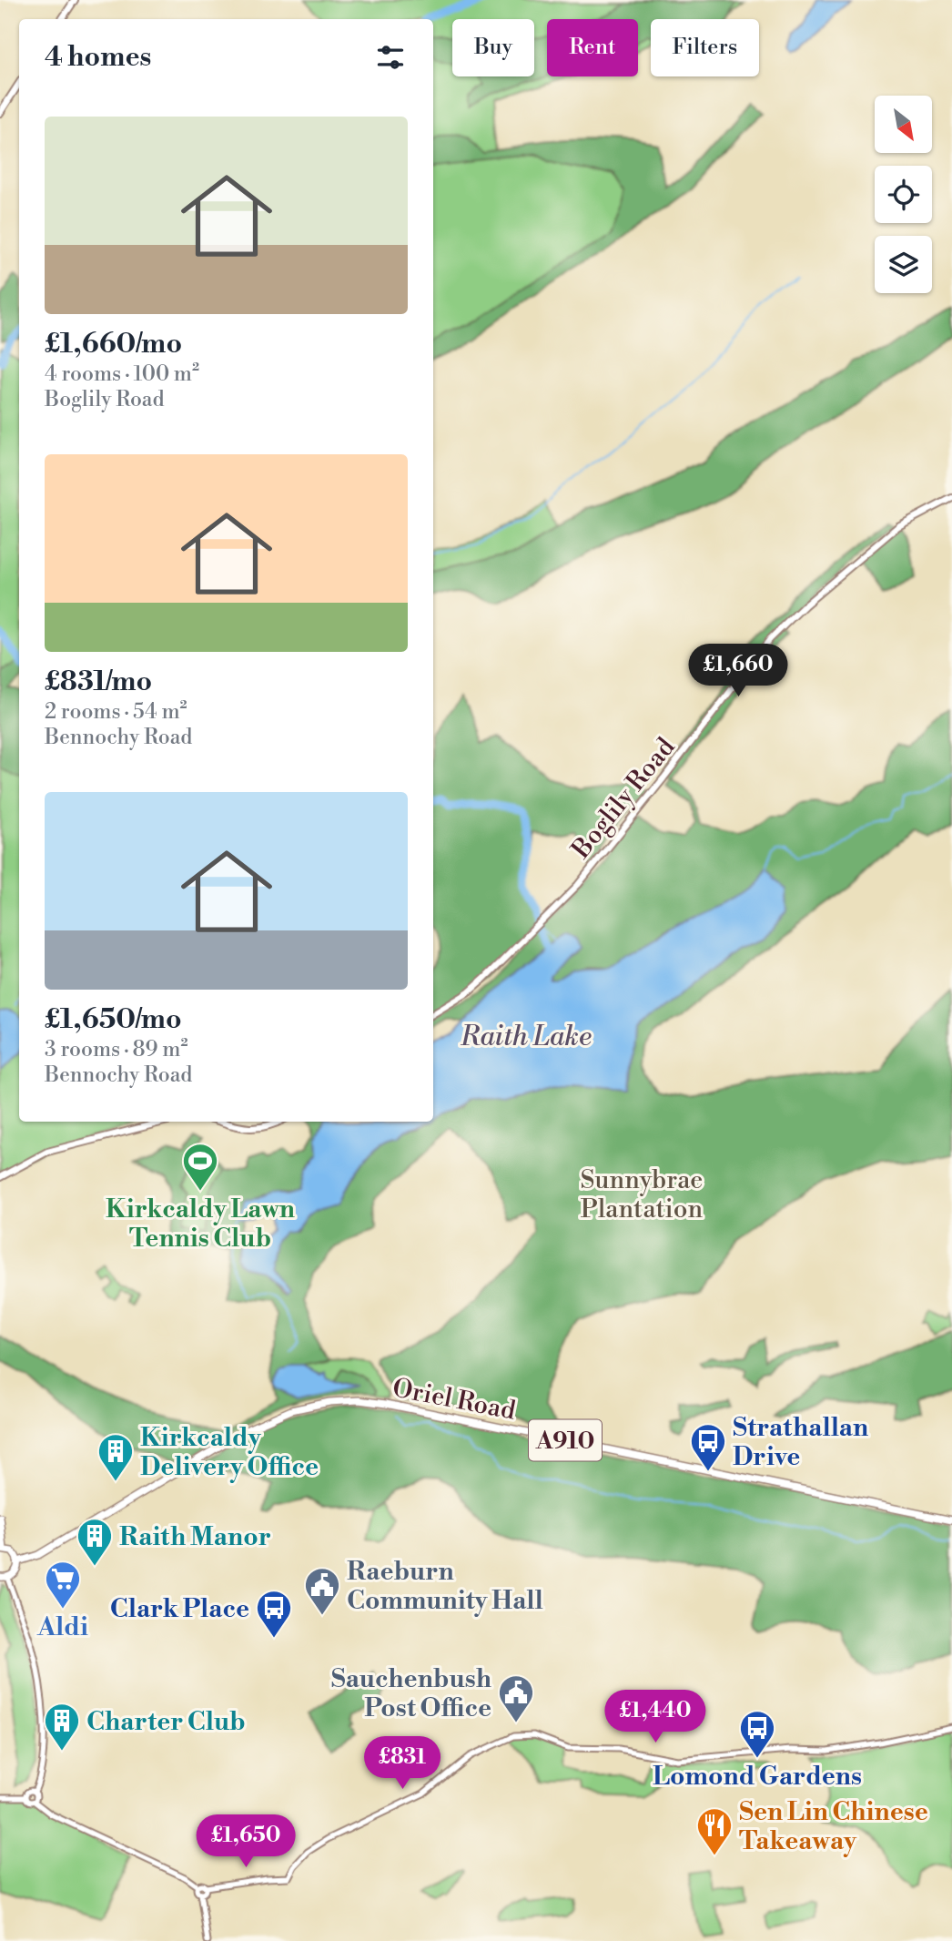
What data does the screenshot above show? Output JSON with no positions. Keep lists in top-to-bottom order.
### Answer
{
  "streets": {
    "main road": ["Boglily Road", "Oriel Road", "A910"]
  },
  "water": ["Raith Lake"],
  "parks": ["Sunnybrae Plantation"],
  "places": {
    "sports": ["Kirkcaldy Lawn Tennis Club"],
    "bus stop": ["Strathallan Drive", "Clark Place", "Lomond Gardens"],
    "building": ["Kirkcaldy Delivery Office", "Raith Manor", "Charter Club"],
    "supermarket": ["Aldi"],
    "public building": ["Raeburn Community Hall", "Sauchenbush Post Office"],
    "restaurant": ["Sen Lin Chinese Takeaway"]
  },
  "north": "bottom right",
  "page": {
    "chip": ["Buy", "Rent", "Filters"],
    "heading": "4 homes",
    "list": [
      {
        "name": "£1,660/mo",
        "note": "4 rooms · 100 m² · Boglily Road"
      },
      {
        "name": "£831/mo",
        "note": "2 rooms · 54 m² · Bennochy Road"
      },
      {
        "name": "£1,650/mo",
        "note": "3 rooms · 89 m² · Bennochy Road"
      }
    ],
    "price": [
      "£1,660",
      "£1,440",
      "£831",
      "£1,650"
    ]
  }
}
